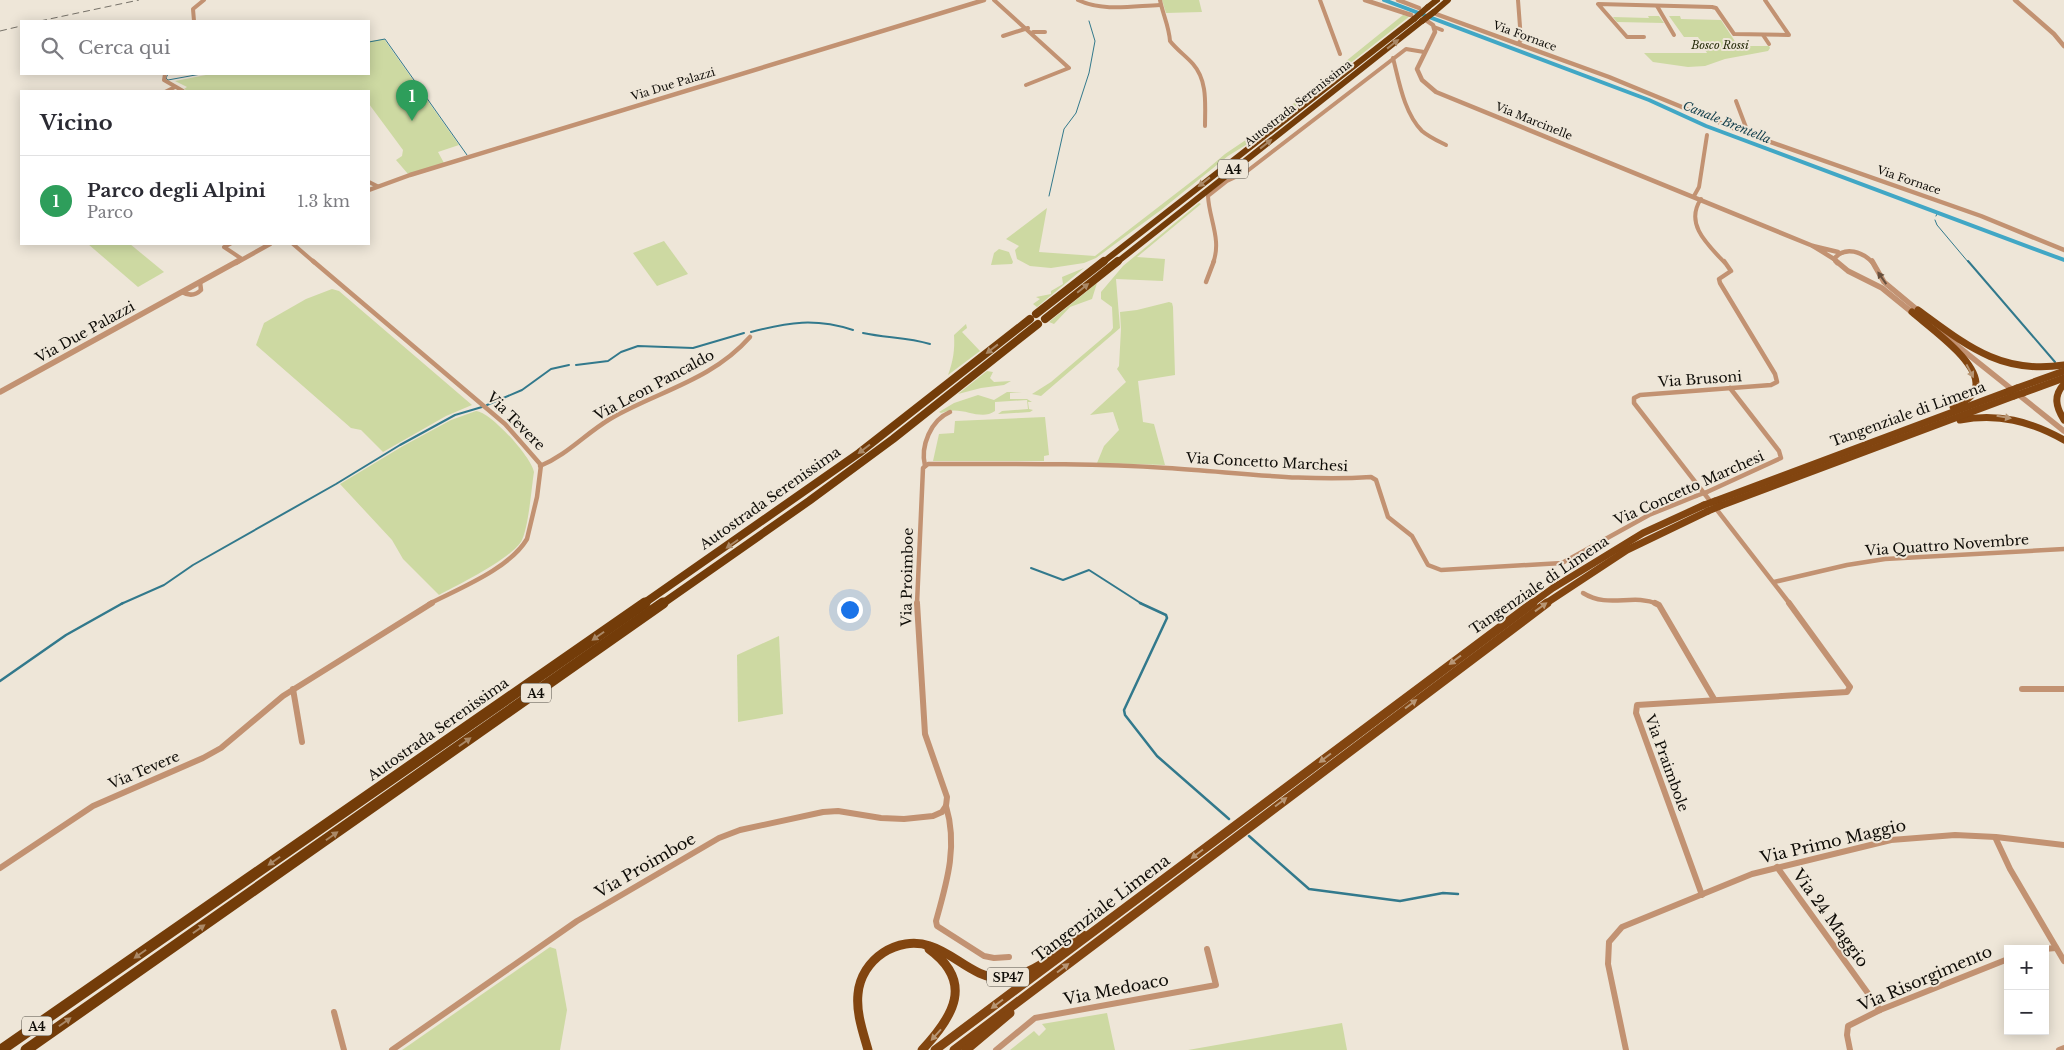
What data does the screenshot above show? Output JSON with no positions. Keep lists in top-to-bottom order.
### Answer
{
  "streets": {
    "highway": [
      "Autostrada Serenissima",
      "A4",
      "Tangenziale di Limena",
      "Tangenziale Limena",
      "SP47"
    ],
    "street": [
      "Via Fornace",
      "Via Due Palazzi",
      "Via Marcinelle",
      "Via Brusoni",
      "Via Leon Pancaldo",
      "Via Tevere",
      "Via Concetto Marchesi",
      "Via Quattro Novembre",
      "Via Proimboe",
      "Via Praimbole",
      "Via Primo Maggio",
      "Via 24 Maggio",
      "Via Risorgimento",
      "Via Medoaco"
    ]
  },
  "crossings": [
    ["Via Fornace", "Autostrada Serenissima"],
    ["Autostrada Serenissima", "Via Marcinelle"],
    ["Autostrada Serenissima", "A4"],
    ["Via Marcinelle", "Via Brusoni"],
    ["Via Brusoni", "Via Concetto Marchesi"],
    ["Via Brusoni", "Via Quattro Novembre"],
    ["Via Brusoni", "Via Praimbole"],
    ["Via Leon Pancaldo", "Via Tevere"],
    ["Tangenziale di Limena", "Tangenziale Limena"],
    ["Via Concetto Marchesi", "Via Proimboe"],
    ["Via Quattro Novembre", "Via Praimbole"],
    ["Via Praimbole", "Via Primo Maggio"],
    ["Via Primo Maggio", "Via 24 Maggio"],
    ["Tangenziale Limena", "SP47"],
    ["Via 24 Maggio", "Via Risorgimento"]
  ],
  "water": ["Canale Brentella"],
  "parks": ["Bosco Rossi"],
  "page": {
    "search": "Cerca qui",
    "pins": "1",
    "heading": "Vicino",
    "list": [
      {
        "mark": "1",
        "name": "Parco degli Alpini",
        "note": "Parco",
        "value": "1.3 km"
      }
    ],
    "map_buttons": ["+", "−"]
  }
}
